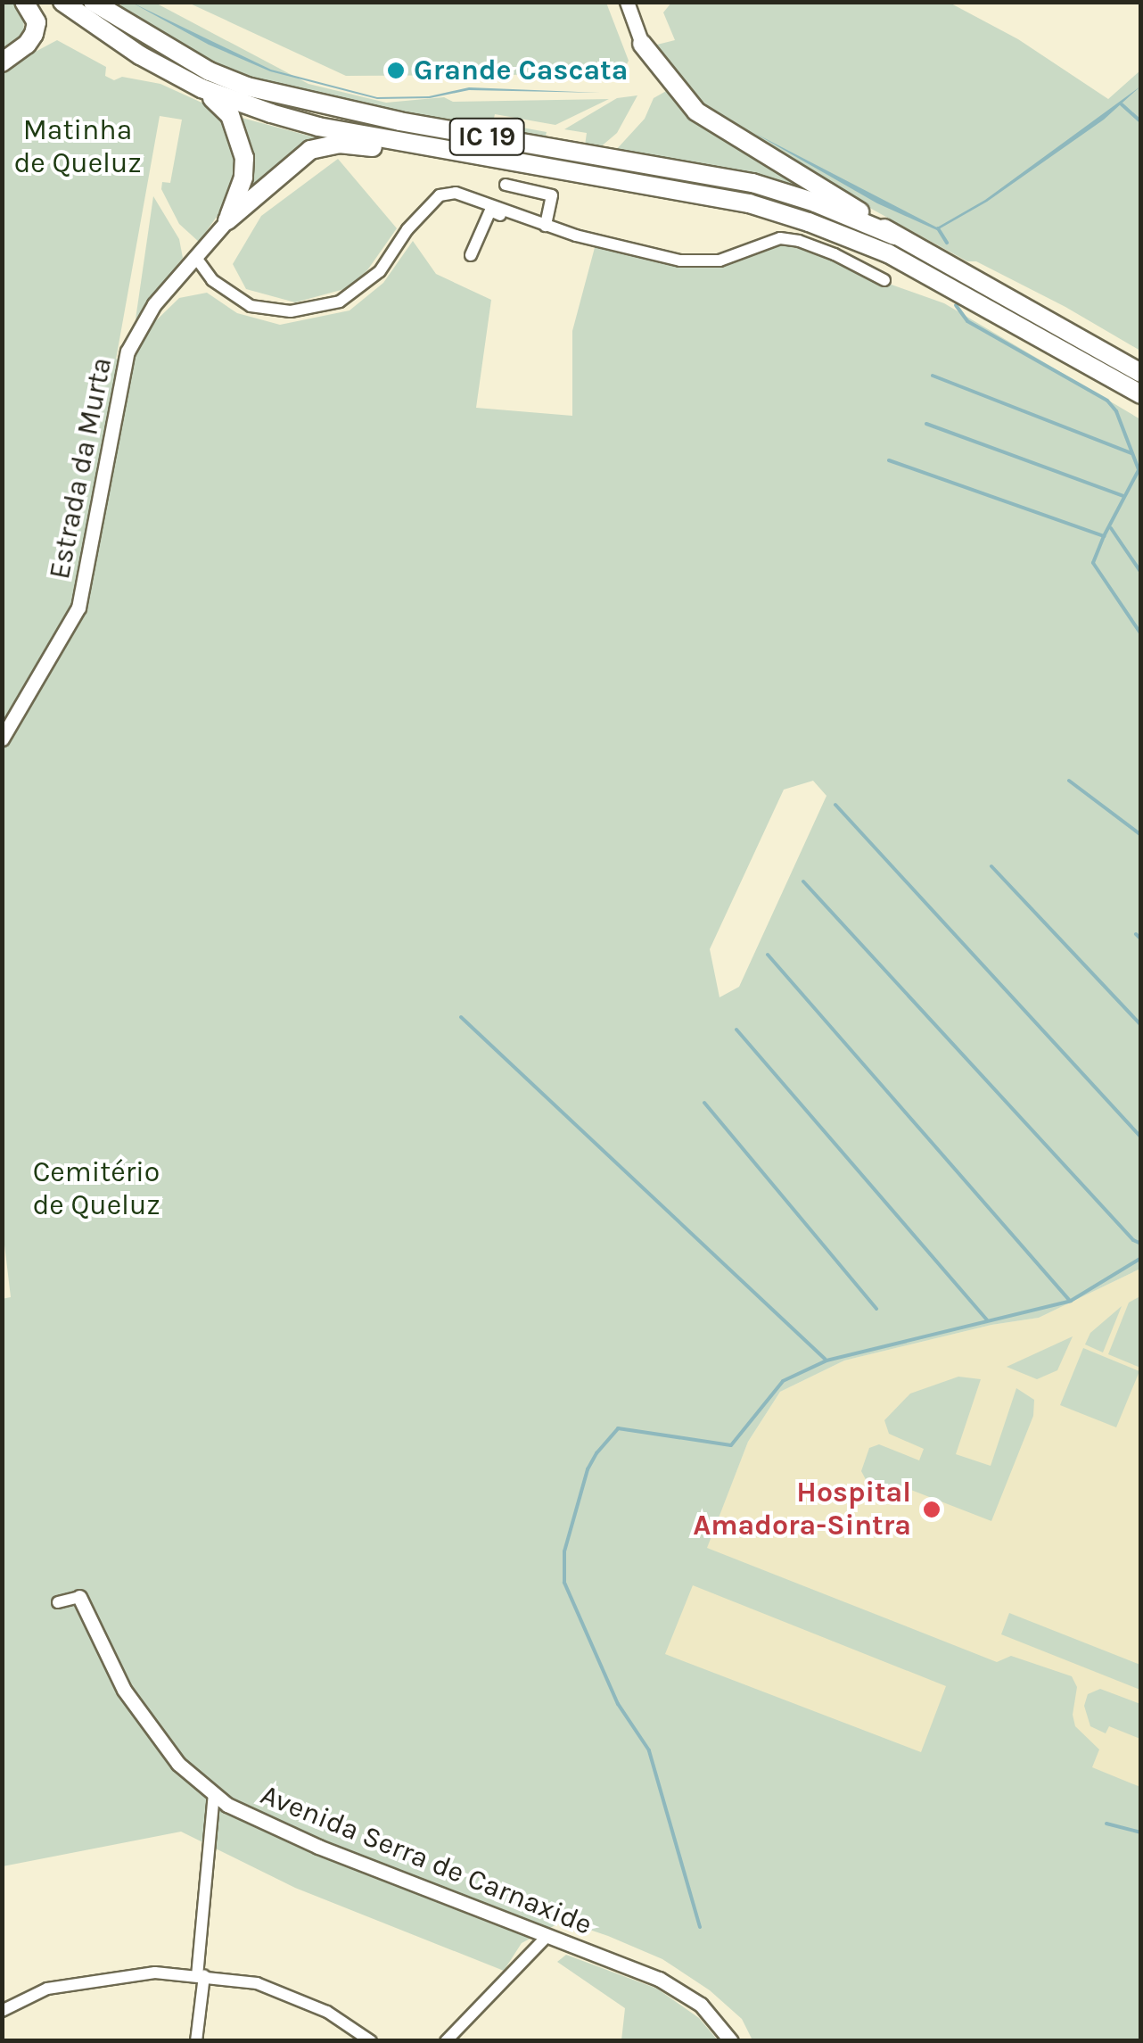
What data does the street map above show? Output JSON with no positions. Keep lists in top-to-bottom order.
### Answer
{
  "streets": {
    "main road": ["IC 19"],
    "street": ["Estrada da Murta", "Avenida Serra de Carnaxide"]
  },
  "parks": ["Matinha de Queluz", "Cemitério de Queluz"],
  "places": ["Grande Cascata", "Hospital Amadora-Sintra"]
}
